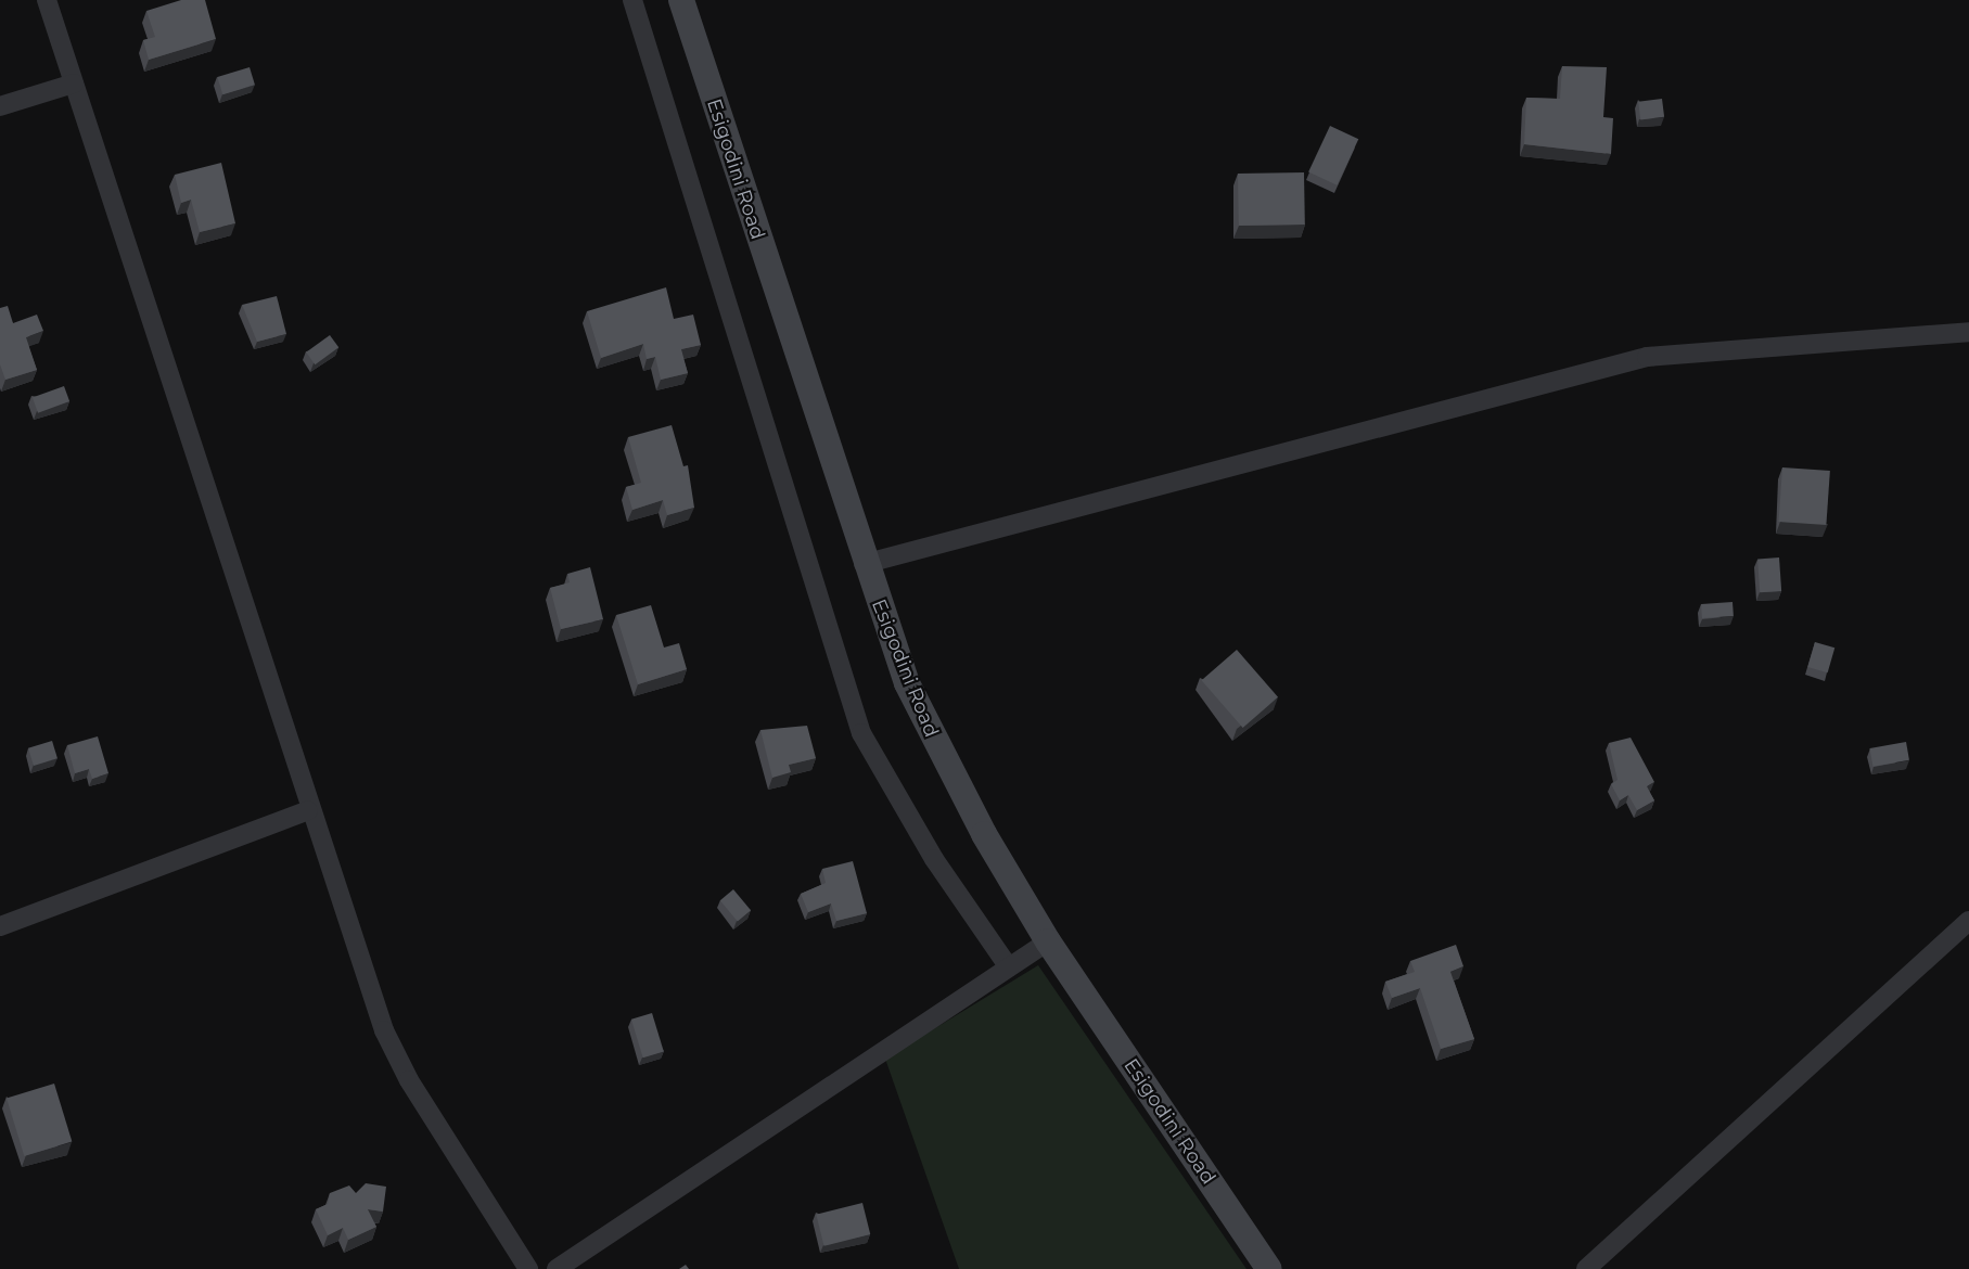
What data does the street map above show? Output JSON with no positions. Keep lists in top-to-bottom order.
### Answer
{
  "streets": {
    "main road": ["Esigodini Road"]
  }
}
